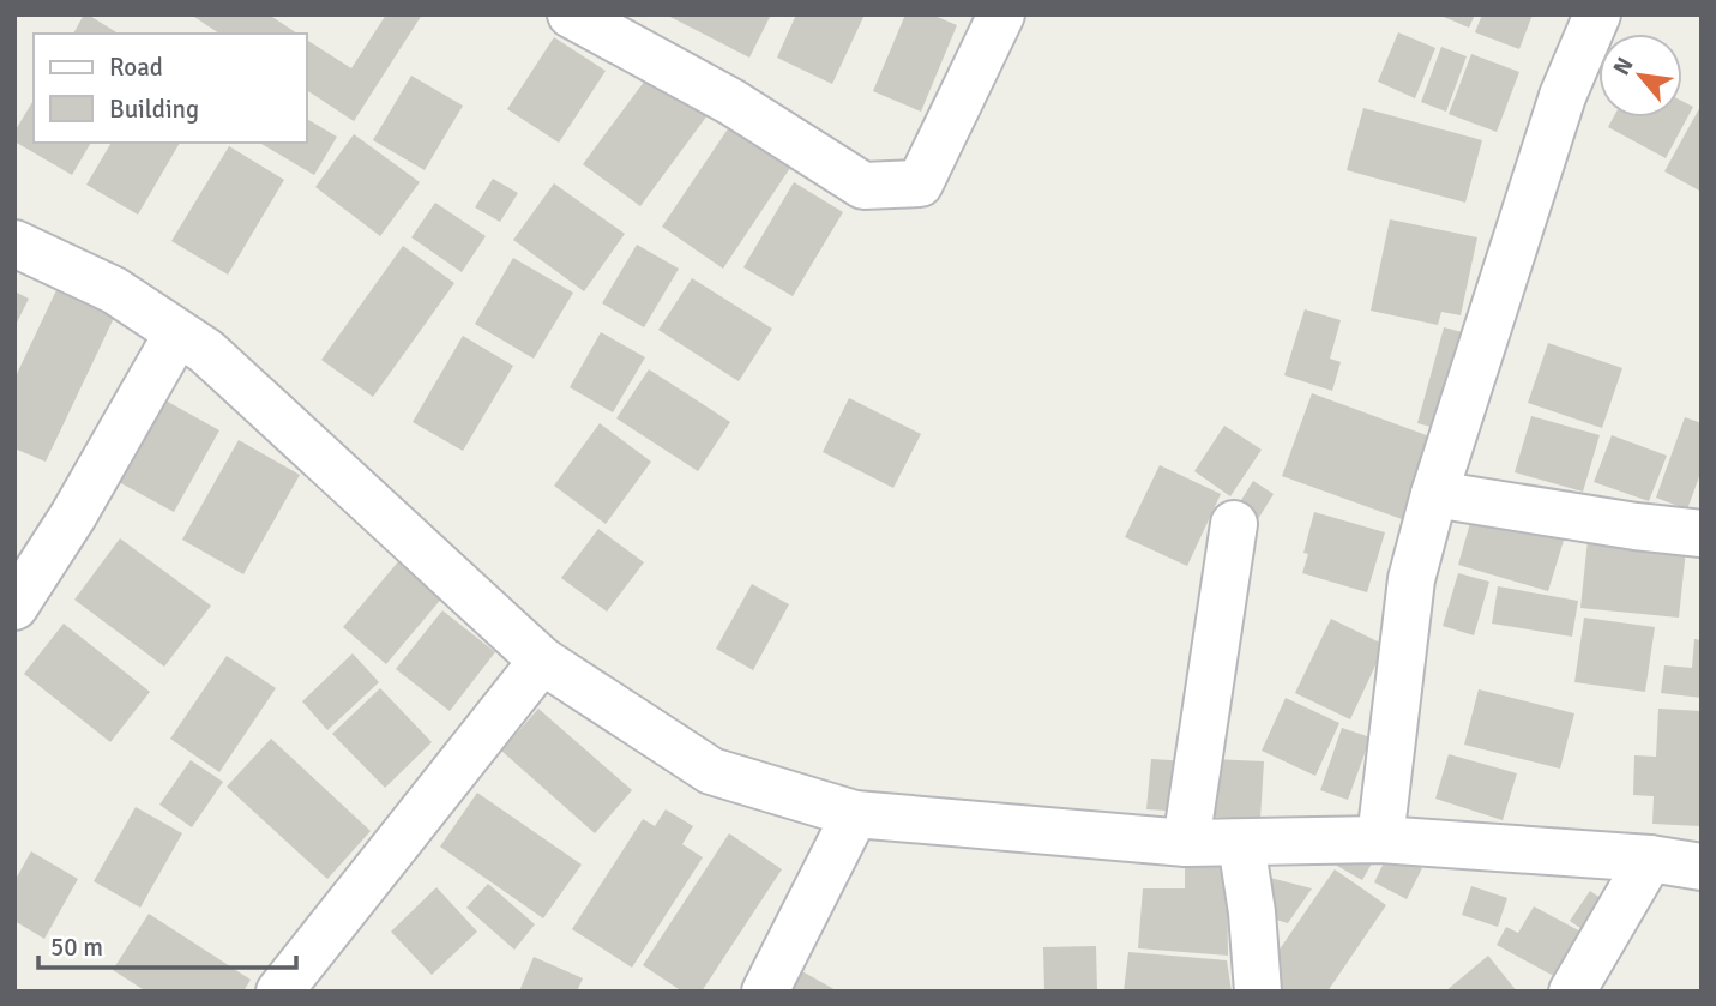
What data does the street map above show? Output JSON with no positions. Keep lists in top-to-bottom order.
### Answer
{
  "legend": ["Road", "Building"],
  "scale_bar": "50 m",
  "north": "top left"
}
